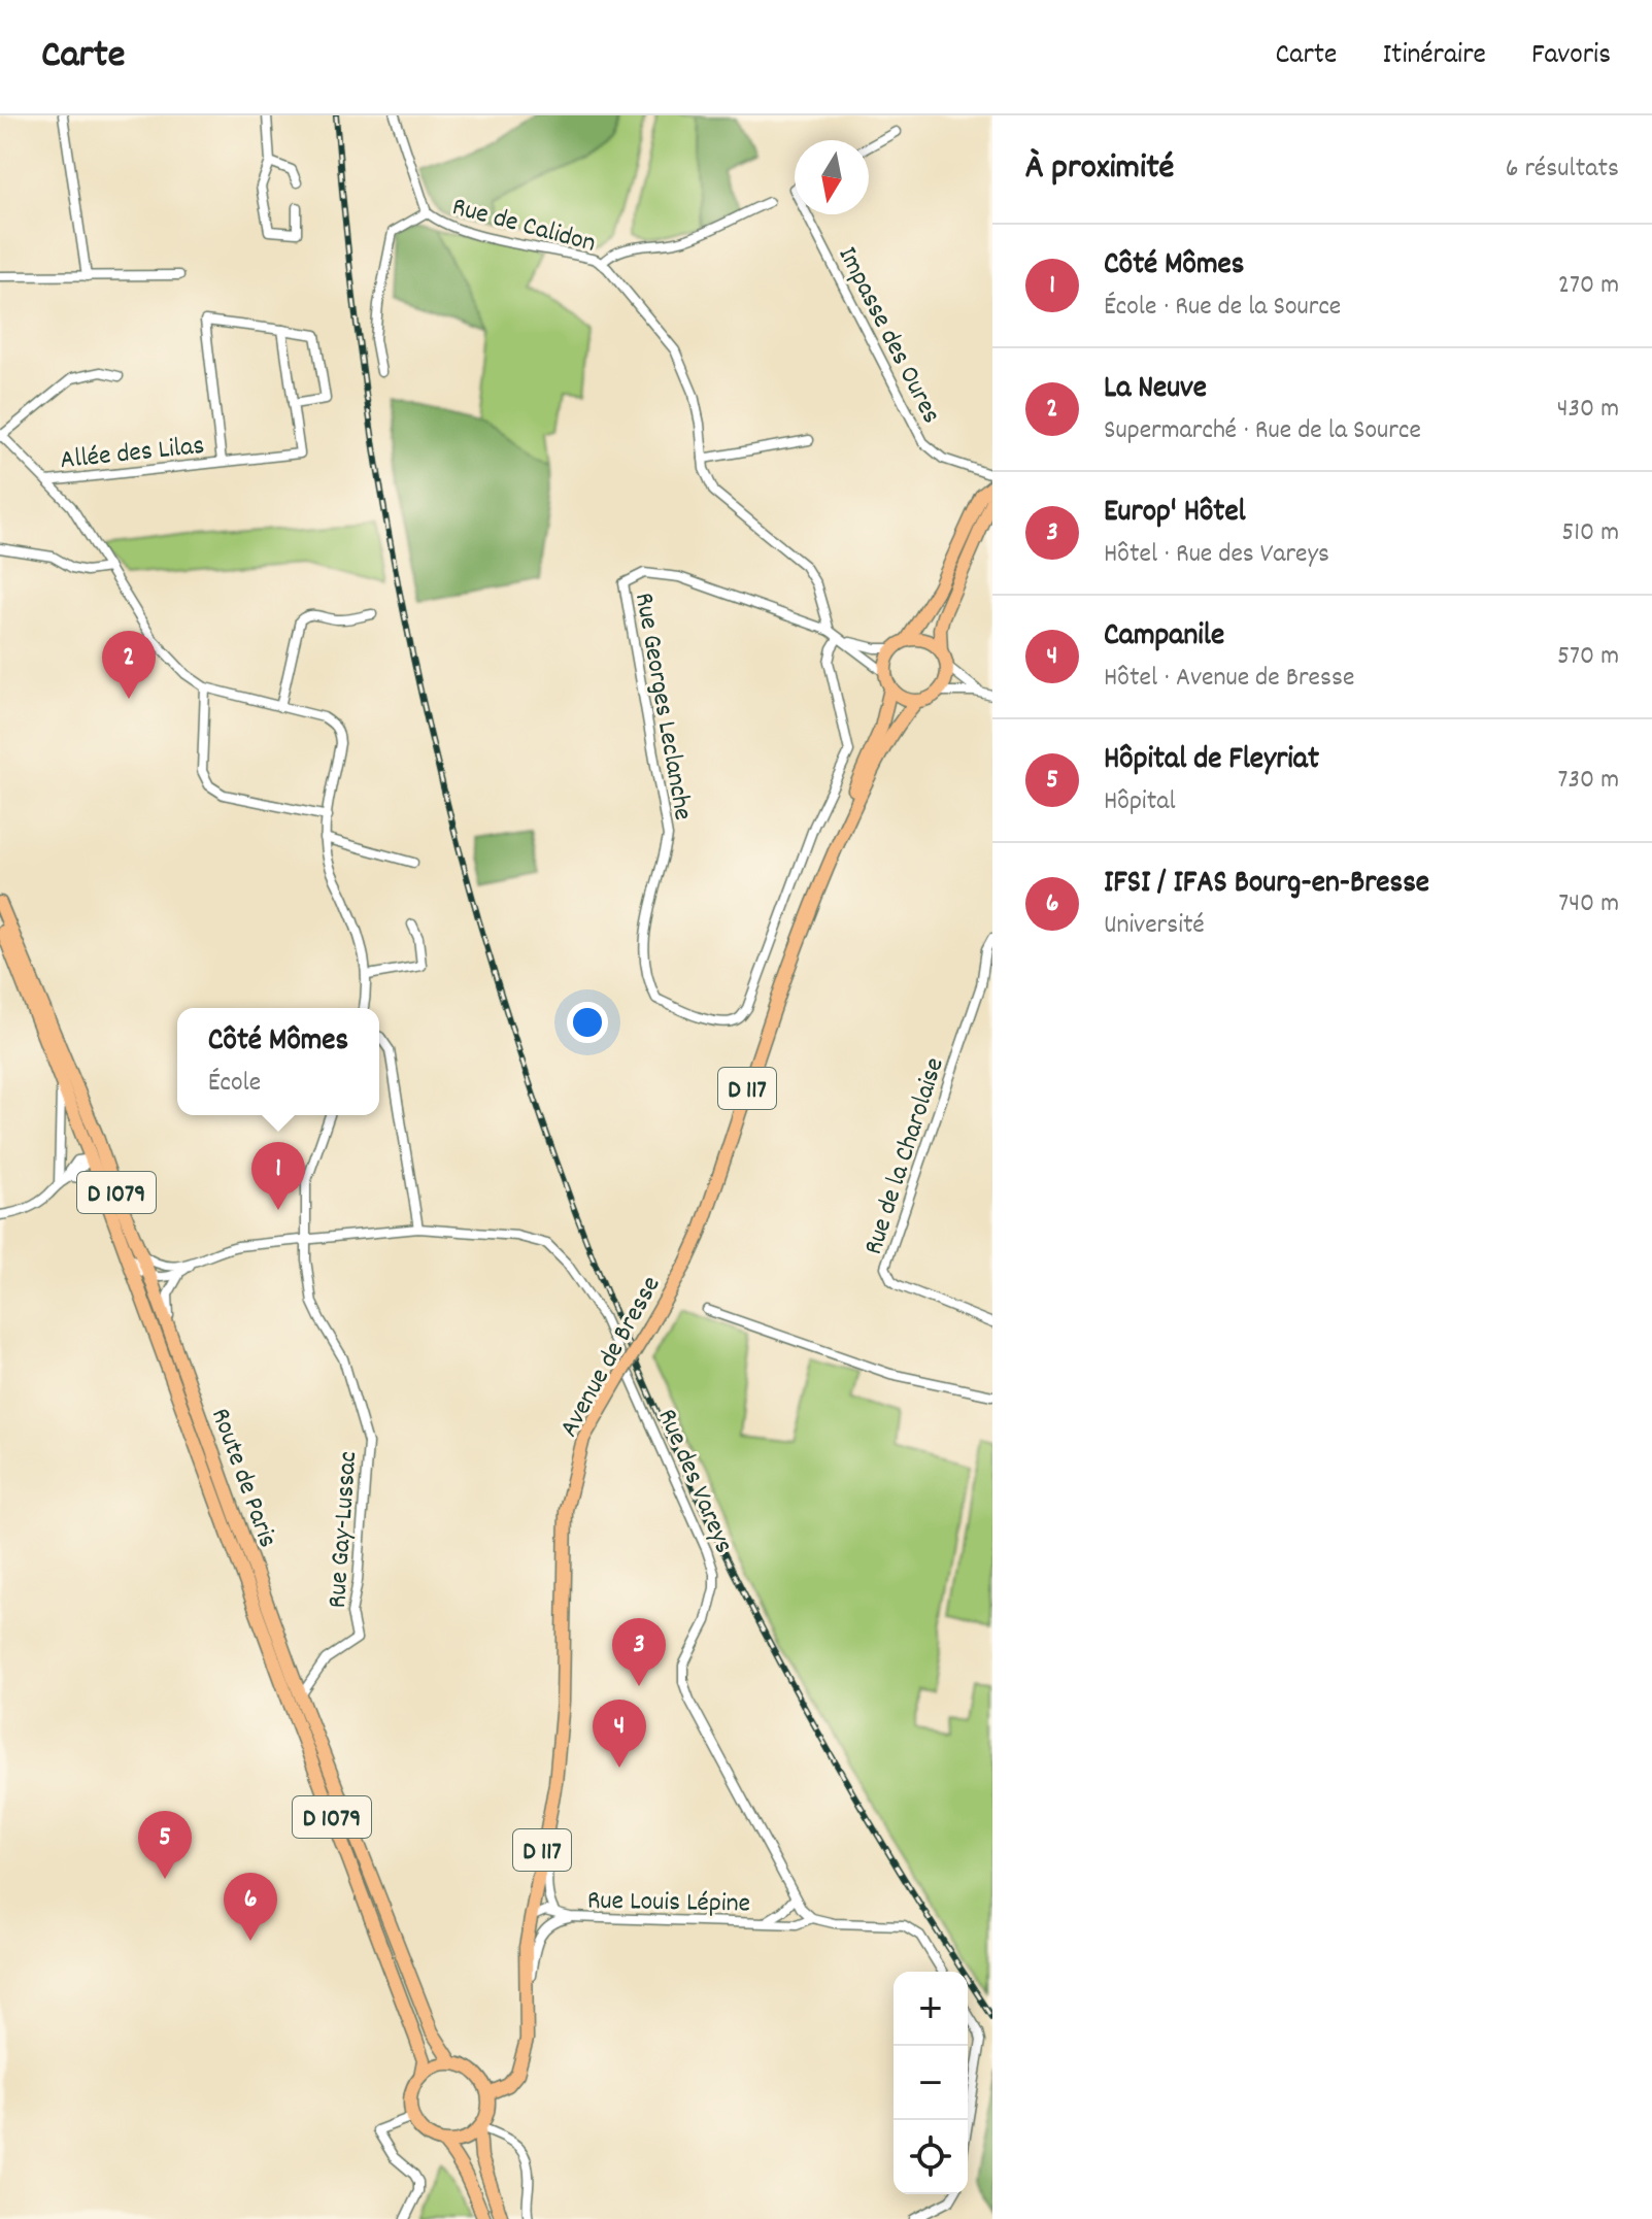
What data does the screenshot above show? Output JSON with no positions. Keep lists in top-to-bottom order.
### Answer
{
  "streets": {
    "main road": [
      "D 117",
      "D 1079",
      "Avenue de Bresse",
      "Route de Paris"
    ],
    "street": [
      "Rue de Calidon",
      "Impasse des Oures",
      "Allée des Lilas",
      "Rue Georges Leclanche",
      "Rue de la Charolaise",
      "Rue des Vareys",
      "Rue Gay-Lussac",
      "Rue Louis Lépine"
    ]
  },
  "crossings": [
    ["Rue de Calidon", "Rue Georges Leclanche"],
    ["Avenue de Bresse", "Route de Paris"],
    ["Avenue de Bresse", "Rue Louis Lépine"],
    ["Route de Paris", "Rue des Vareys"],
    ["Route de Paris", "Rue Gay-Lussac"],
    ["Rue des Vareys", "Rue Gay-Lussac"],
    ["Rue des Vareys", "Rue Louis Lépine"]
  ],
  "north": "bottom",
  "page": {
    "header": "Carte",
    "nav": ["Carte", "Itinéraire", "Favoris"],
    "heading": ["À proximité", "6 résultats"],
    "list": [
      {
        "mark": "1",
        "name": "Côté Mômes",
        "note": "École · Rue de la Source",
        "value": "270 m"
      },
      {
        "mark": "2",
        "name": "La Neuve",
        "note": "Supermarché · Rue de la Source",
        "value": "430 m"
      },
      {
        "mark": "3",
        "name": "Europ' Hôtel",
        "note": "Hôtel · Rue des Vareys",
        "value": "510 m"
      },
      {
        "mark": "4",
        "name": "Campanile",
        "note": "Hôtel · Avenue de Bresse",
        "value": "570 m"
      },
      {
        "mark": "5",
        "name": "Hôpital de Fleyriat",
        "note": "Hôpital",
        "value": "730 m"
      },
      {
        "mark": "6",
        "name": "IFSI / IFAS Bourg-en-Bresse",
        "note": "Université",
        "value": "740 m"
      }
    ],
    "pins": [
      "2",
      "1",
      "3",
      "4",
      "5",
      "6"
    ],
    "popup": ["Côté Mômes", "École"],
    "map_buttons": ["+", "−"]
  }
}
